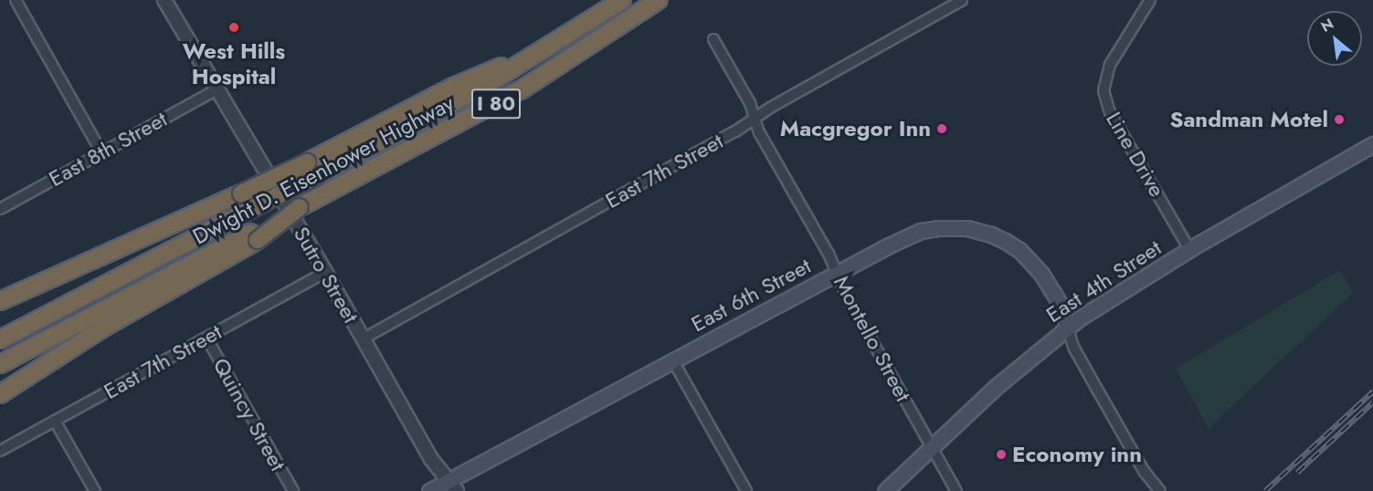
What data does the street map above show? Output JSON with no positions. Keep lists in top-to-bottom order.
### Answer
{
  "streets": {
    "highway": ["I 80", "Dwight D. Eisenhower Highway"],
    "main road": ["East 4th Street", "East 6th Street"],
    "street": [
      "East 8th Street",
      "Line Drive",
      "East 7th Street",
      "Sutro Street",
      "Montello Street",
      "Quincy Street"
    ]
  },
  "crossings": [
    ["East 8th Street", "Sutro Street"],
    ["Line Drive", "East 4th Street"],
    ["East 7th Street", "Sutro Street"],
    ["East 7th Street", "Montello Street"],
    ["East 7th Street", "Quincy Street"],
    ["Sutro Street", "East 6th Street"],
    ["East 4th Street", "East 6th Street"],
    ["East 4th Street", "Montello Street"],
    ["East 6th Street", "Montello Street"]
  ],
  "places": [
    "West Hills Hospital",
    "Sandman Motel",
    "Macgregor Inn",
    "Economy inn"
  ],
  "north": "top left"
}
